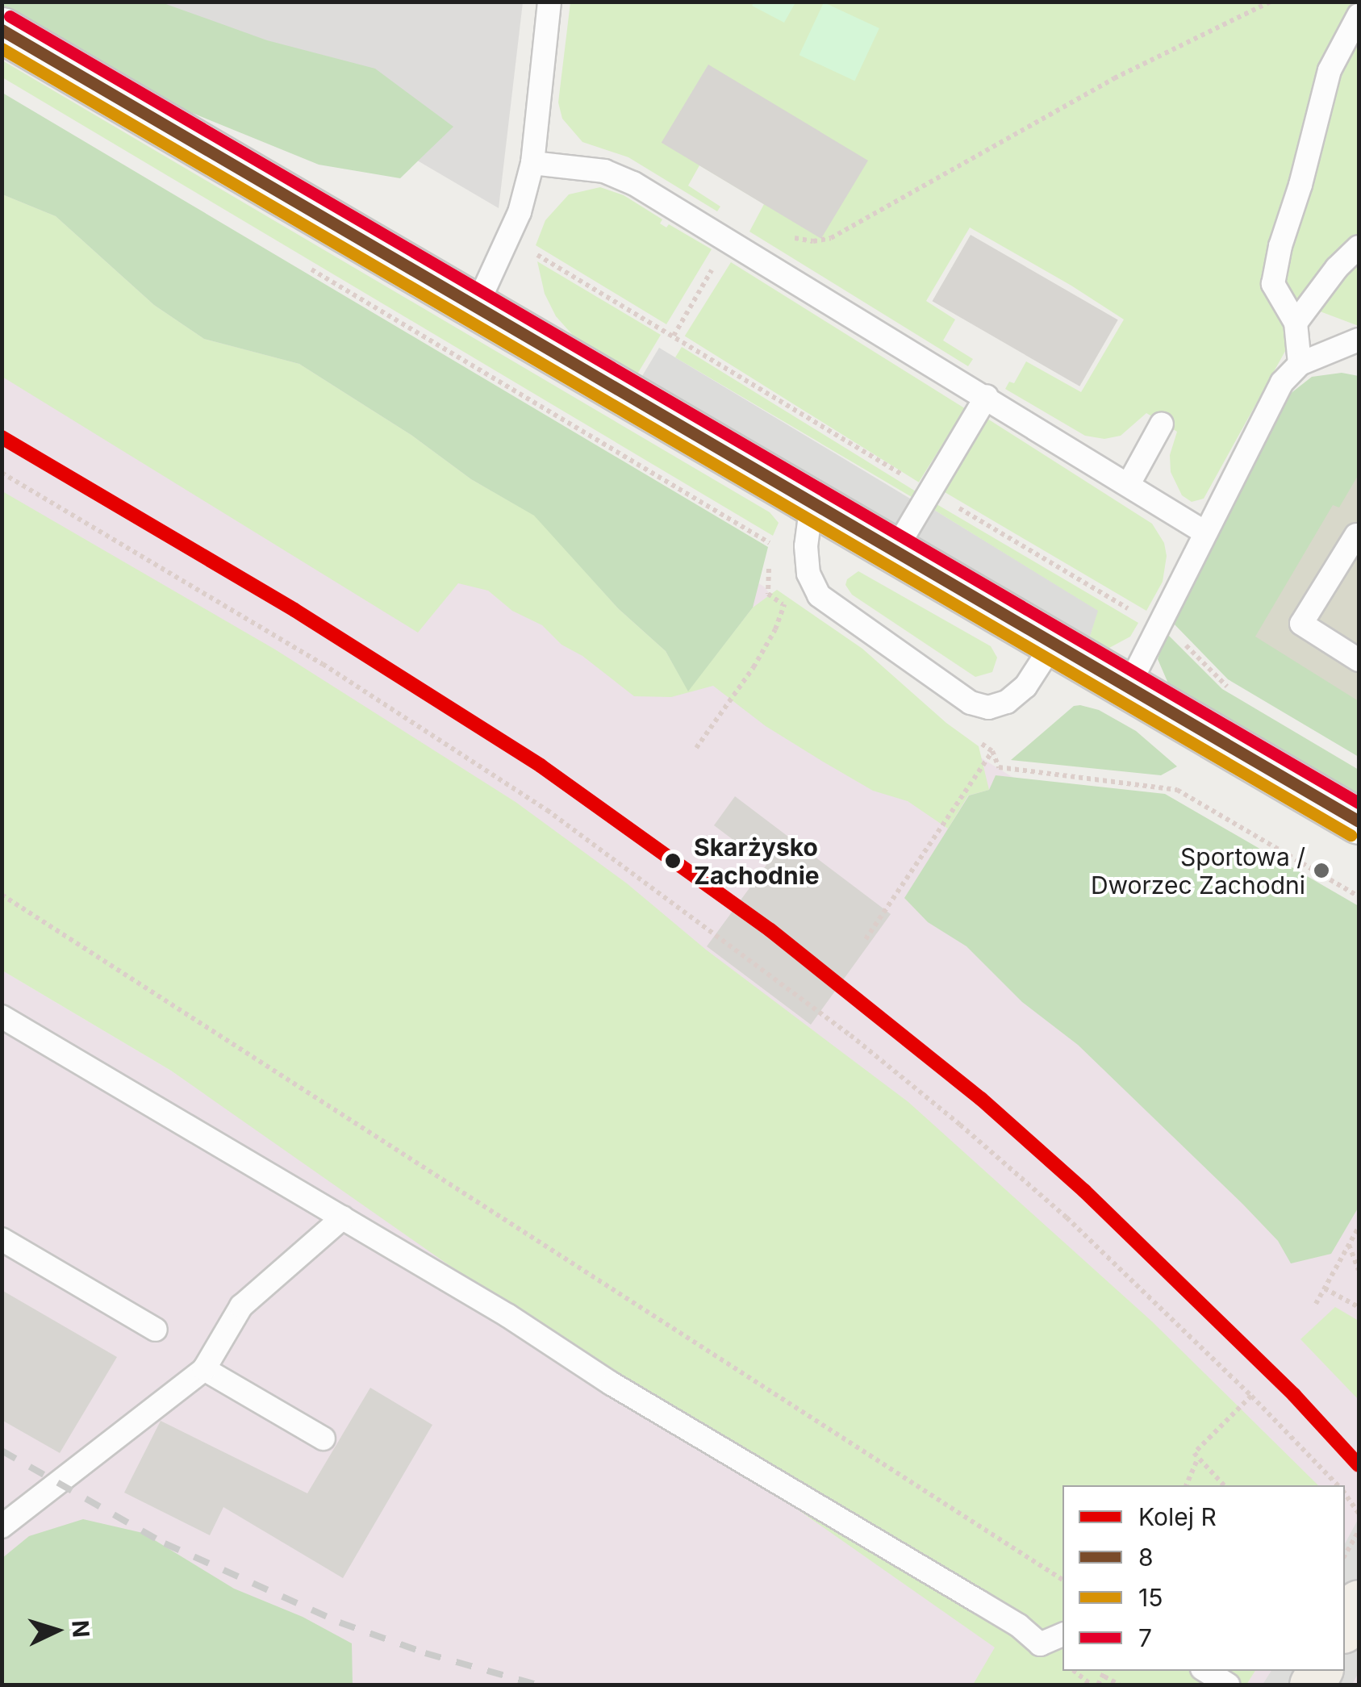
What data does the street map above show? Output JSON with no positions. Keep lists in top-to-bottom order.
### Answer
{
  "places": ["Skarżysko Zachodnie", "Sportowa / Dworzec Zachodni"],
  "lines": [
    "transit line 7",
    "transit line 8",
    "transit line 15",
    "rail line R"
  ],
  "legend": [
    "Kolej R",
    "8",
    "15",
    "7"
  ],
  "north": "right"
}
